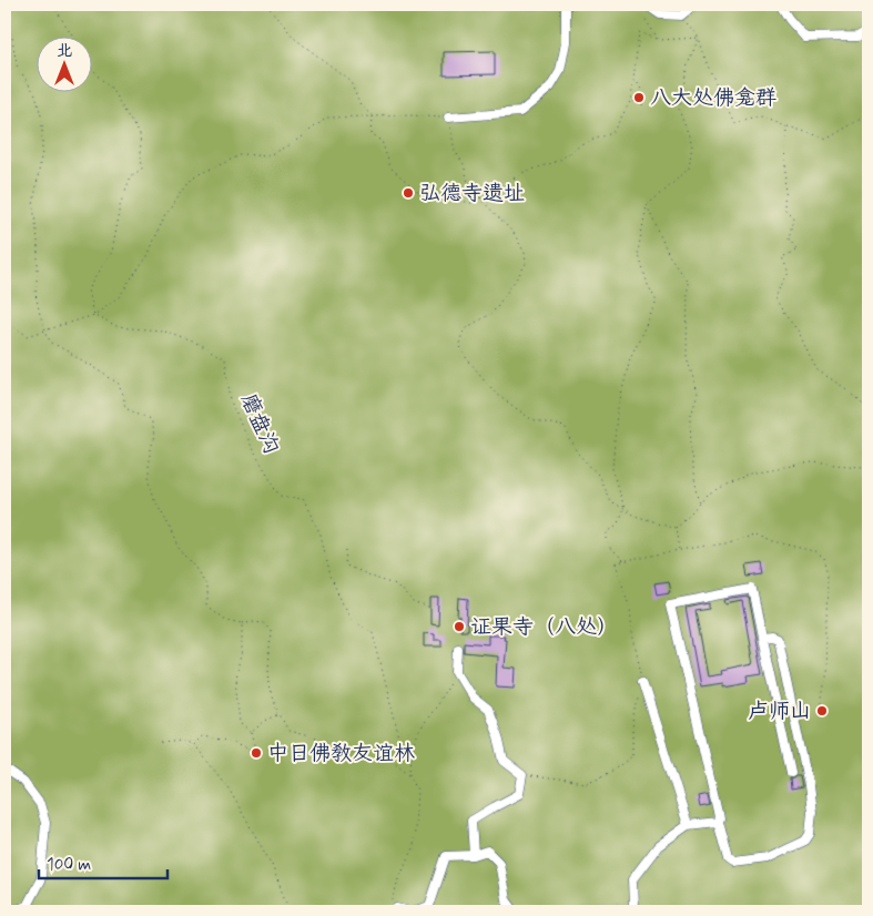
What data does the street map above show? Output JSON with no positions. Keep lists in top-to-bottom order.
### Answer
{
  "streets": {
    "path": ["磨盘沟"]
  },
  "places": [
    "八大处佛龛群",
    "弘德寺遗址",
    "证果寺（八处）",
    "卢师山",
    "中日佛教友谊林"
  ],
  "scale_bar": "100 m",
  "north": "top"
}
